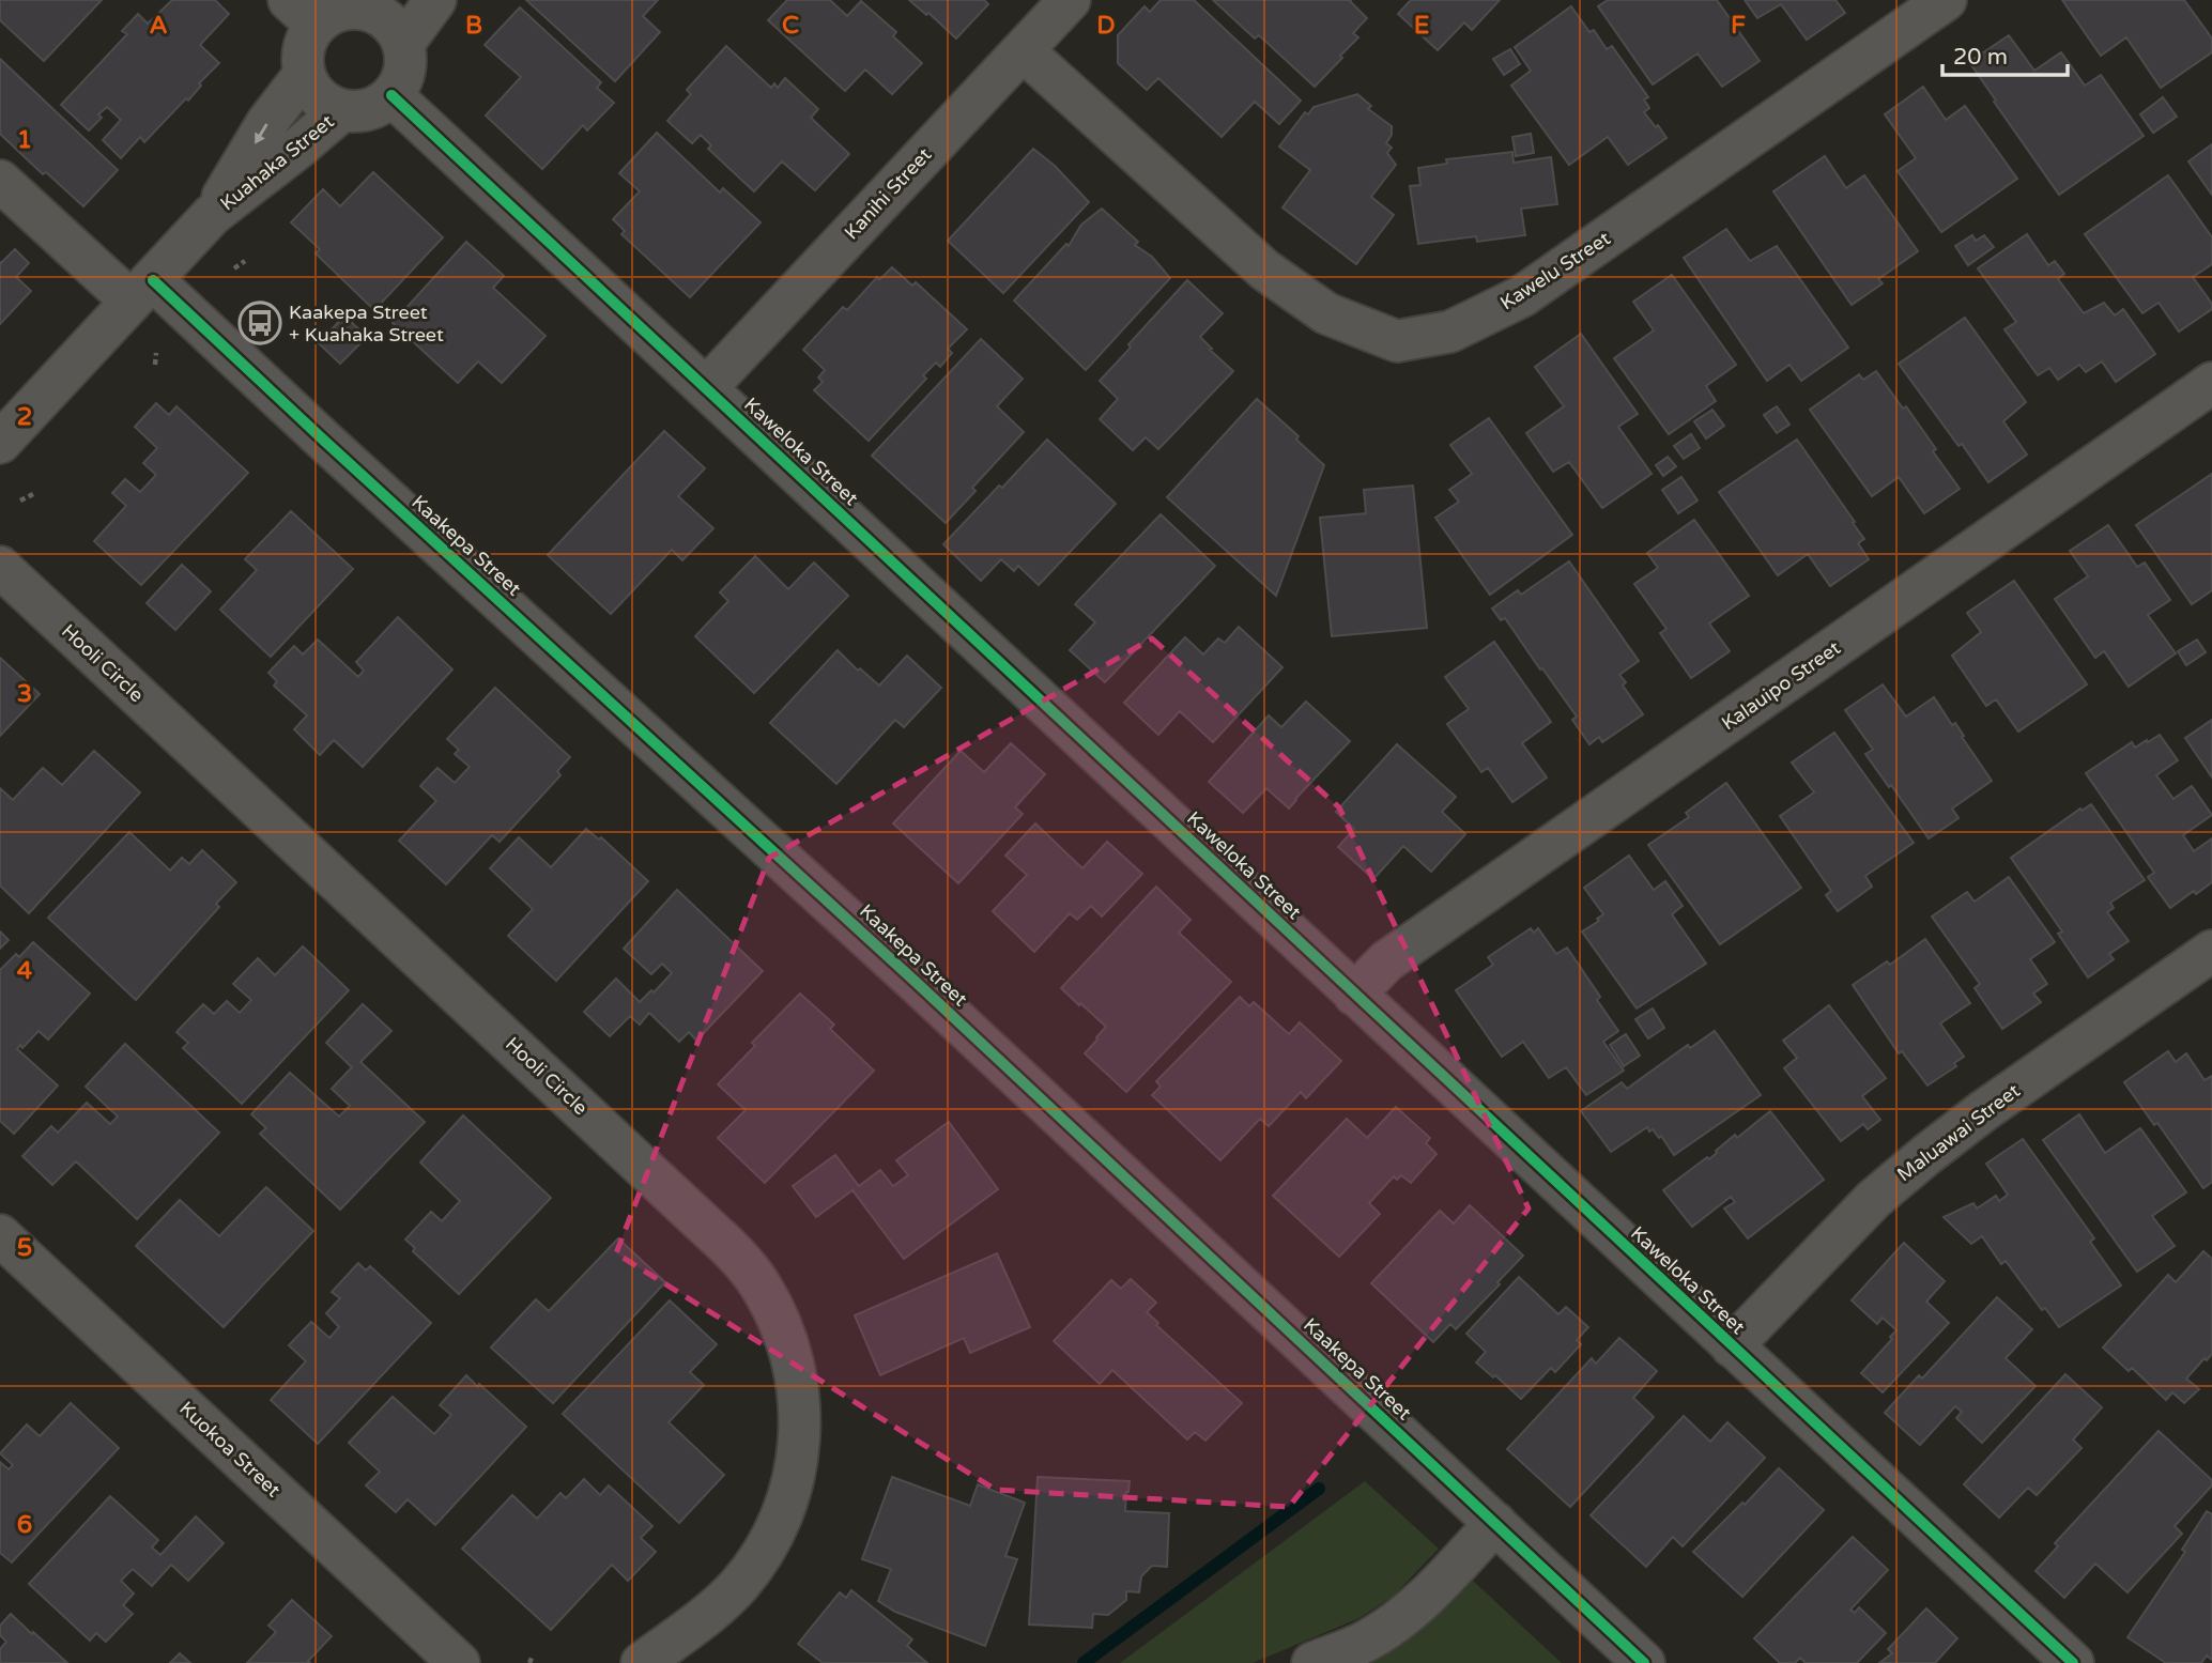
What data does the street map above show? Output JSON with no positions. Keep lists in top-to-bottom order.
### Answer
{
  "streets": {
    "street": [
      "Kuahaka Street",
      "Kanihi Street",
      "Kawelu Street",
      "Kaweloka Street",
      "Kaakepa Street",
      "Hooli Circle",
      "Kalauipo Street",
      "Maluawai Street",
      "Kuokoa Street"
    ]
  },
  "crossings": [
    ["Kuahaka Street", "Kaweloka Street"],
    ["Kuahaka Street", "Kaakepa Street"],
    ["Kanihi Street", "Kawelu Street"],
    ["Kanihi Street", "Kaweloka Street"],
    ["Kaweloka Street", "Kalauipo Street"],
    ["Kaweloka Street", "Maluawai Street"]
  ],
  "places": {
    "bus stop": ["Kaakepa Street + Kuahaka Street"]
  },
  "scale_bar": "20 m",
  "grid": {
    "columns": [
      "A",
      "B",
      "C",
      "D",
      "E",
      "F"
    ],
    "rows": [
      "1",
      "2",
      "3",
      "4",
      "5",
      "6"
    ]
  }
}
